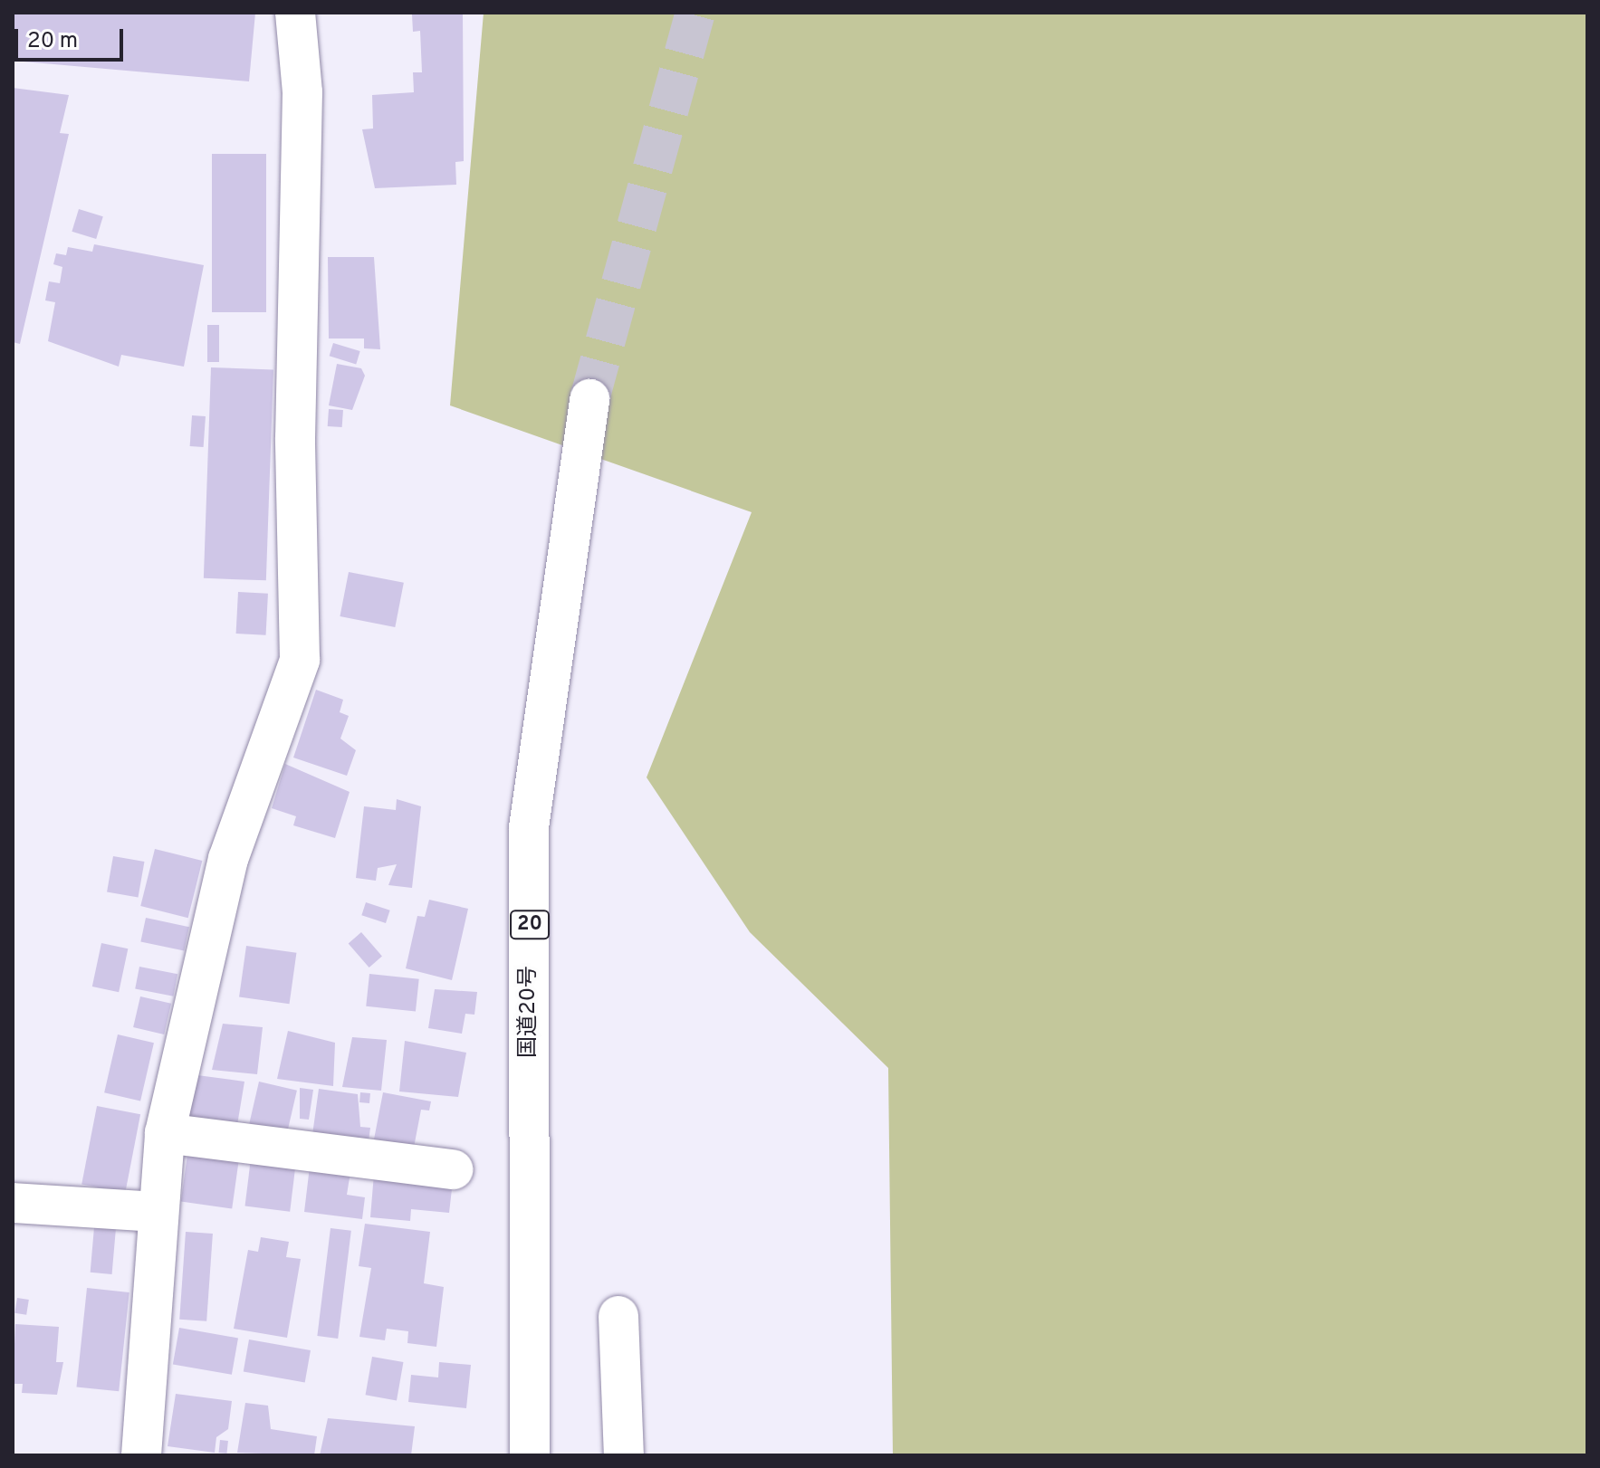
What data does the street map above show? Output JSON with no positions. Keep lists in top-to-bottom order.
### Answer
{
  "streets": {
    "main road": ["20", "国道20号"]
  },
  "scale_bar": "20 m"
}
